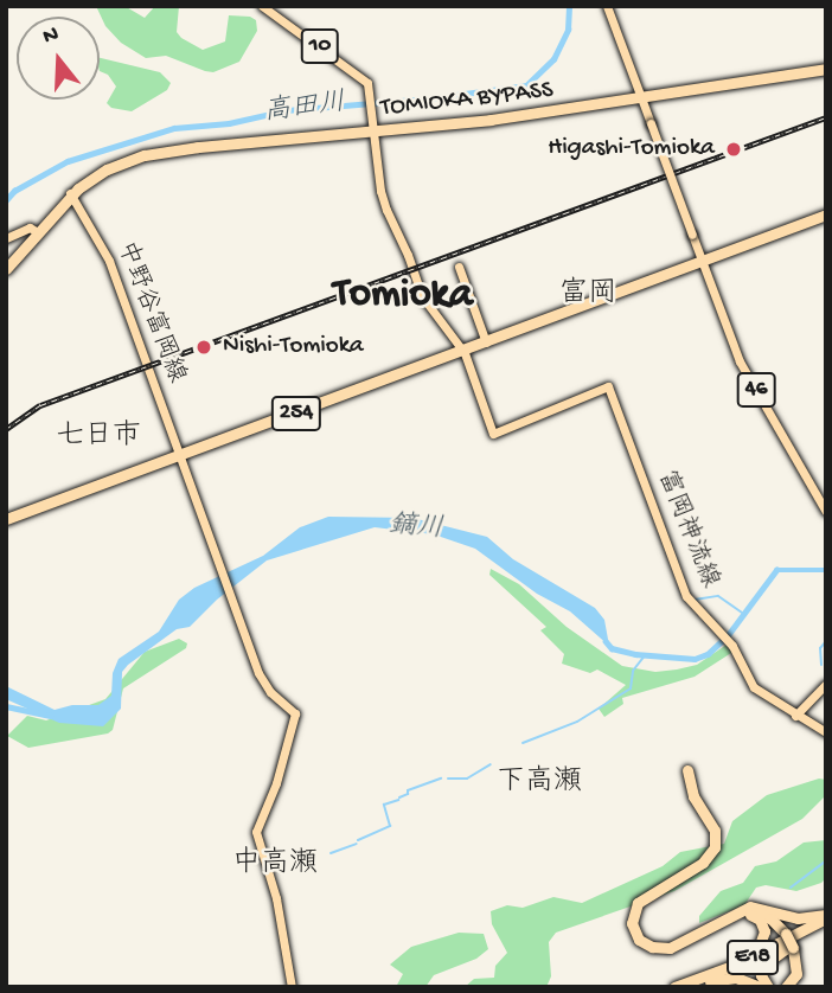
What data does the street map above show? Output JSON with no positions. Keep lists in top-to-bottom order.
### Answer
{
  "streets": {
    "highway": ["TOMIOKA BYPASS", "254", "E18"],
    "main road": [
      "10",
      "中野谷富岡線",
      "46",
      "富岡神流線"
    ]
  },
  "crossings": [
    ["10", "TOMIOKA BYPASS"],
    ["10", "254"],
    ["10", "富岡神流線"],
    ["TOMIOKA BYPASS", "中野谷富岡線"],
    ["TOMIOKA BYPASS", "46"],
    ["中野谷富岡線", "254"],
    ["46", "254"],
    ["254", "富岡神流線"]
  ],
  "districts": [
    "富岡",
    "Tomioka",
    "七日市",
    "下高瀬",
    "中高瀬"
  ],
  "water": ["高田川", "鏑川"],
  "places": ["Higashi-Tomioka", "Nishi-Tomioka"],
  "north": "top"
}
